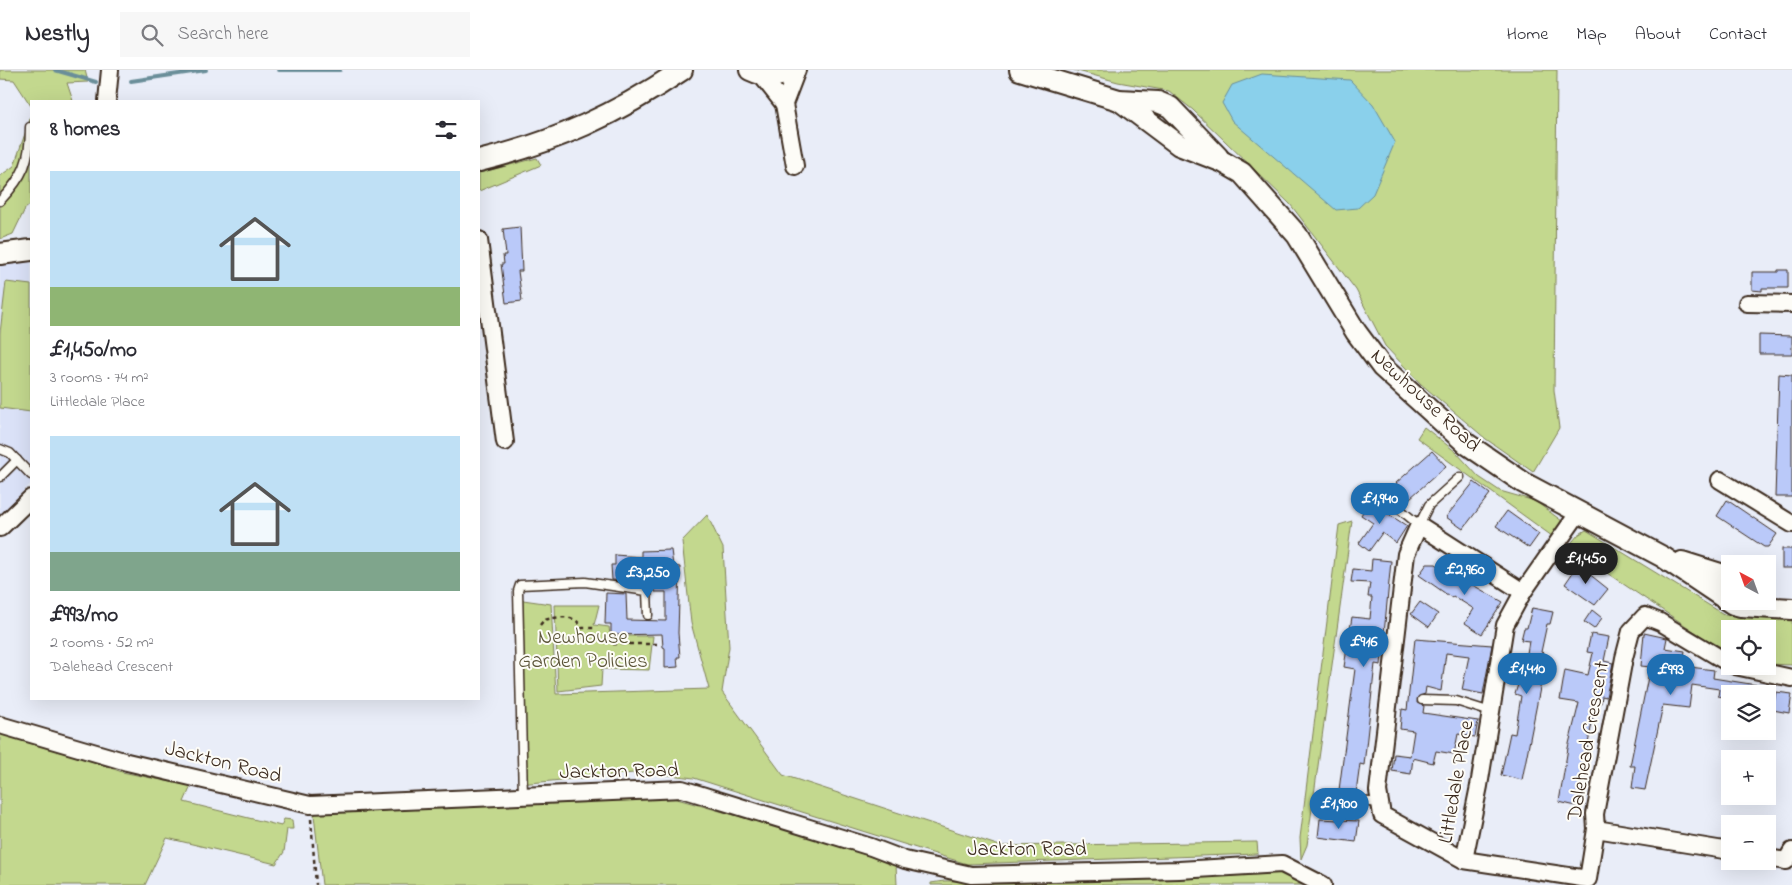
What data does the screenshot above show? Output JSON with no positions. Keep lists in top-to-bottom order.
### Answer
{
  "streets": {
    "street": [
      "Newhouse Road",
      "Dalehead Crescent",
      "Jackton Road",
      "Littledale Place"
    ]
  },
  "crossings": [
    ["Newhouse Road", "Littledale Place"],
    ["Dalehead Crescent", "Littledale Place"]
  ],
  "parks": ["Newhouse Garden Policies"],
  "north": "top left",
  "page": {
    "header": "Nestly",
    "search": "Search here",
    "nav": [
      "Home",
      "Map",
      "About",
      "Contact"
    ],
    "heading": "8 homes",
    "list": [
      {
        "name": "£1,450/mo",
        "note": "3 rooms · 74 m² · Littledale Place"
      },
      {
        "name": "£993/mo",
        "note": "2 rooms · 52 m² · Dalehead Crescent"
      }
    ],
    "price": [
      "£1,940",
      "£1,450",
      "£2,960",
      "£3,250",
      "£916",
      "£1,410",
      "£993",
      "£1,900"
    ],
    "map_buttons": ["+", "−"]
  }
}
